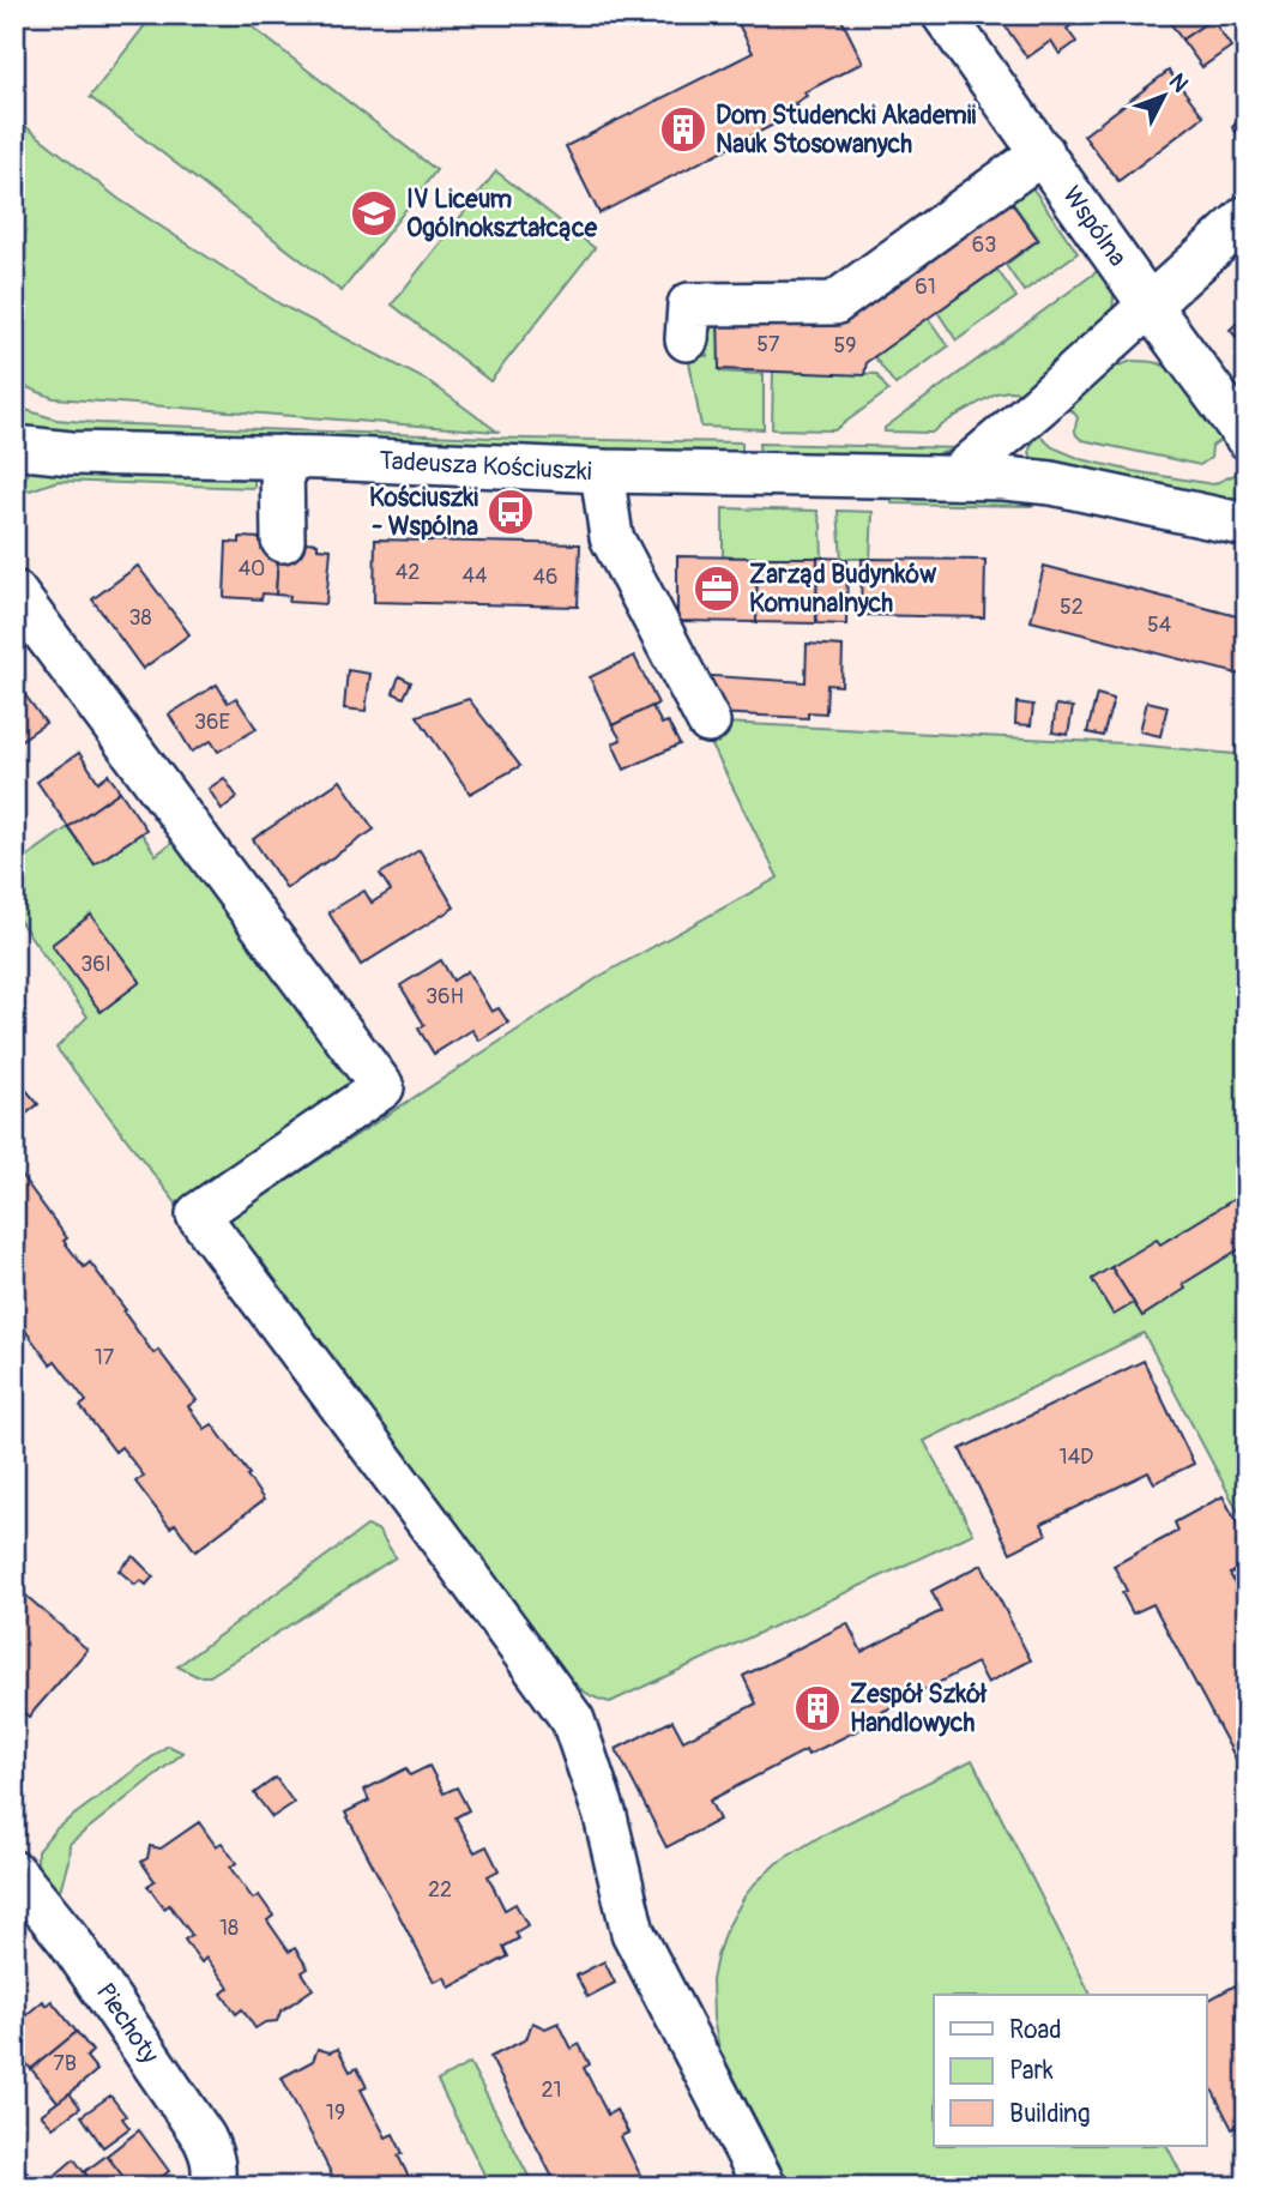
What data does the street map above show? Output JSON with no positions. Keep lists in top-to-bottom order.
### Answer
{
  "streets": {
    "street": ["Wspólna", "Tadeusza Kościuszki", "Piechoty"]
  },
  "places": {
    "building": ["Dom Studencki Akademii Nauk Stosowanych", "Zespół Szkół Handlowych"],
    "school or university": ["IV Liceum Ogólnokształcące"],
    "bus stop": ["Kościuszki - Wspólna"],
    "office": ["Zarząd Budynków Komunalnych"]
  },
  "house_numbers": [
    "63",
    "61",
    "57",
    "59",
    "40",
    "42",
    "44",
    "46",
    "52",
    "38",
    "54",
    "36E",
    "36I",
    "36H",
    "17",
    "14D",
    "22",
    "18",
    "7B",
    "21",
    "19"
  ],
  "legend": ["Road", "Park", "Building"],
  "north": "top right"
}
